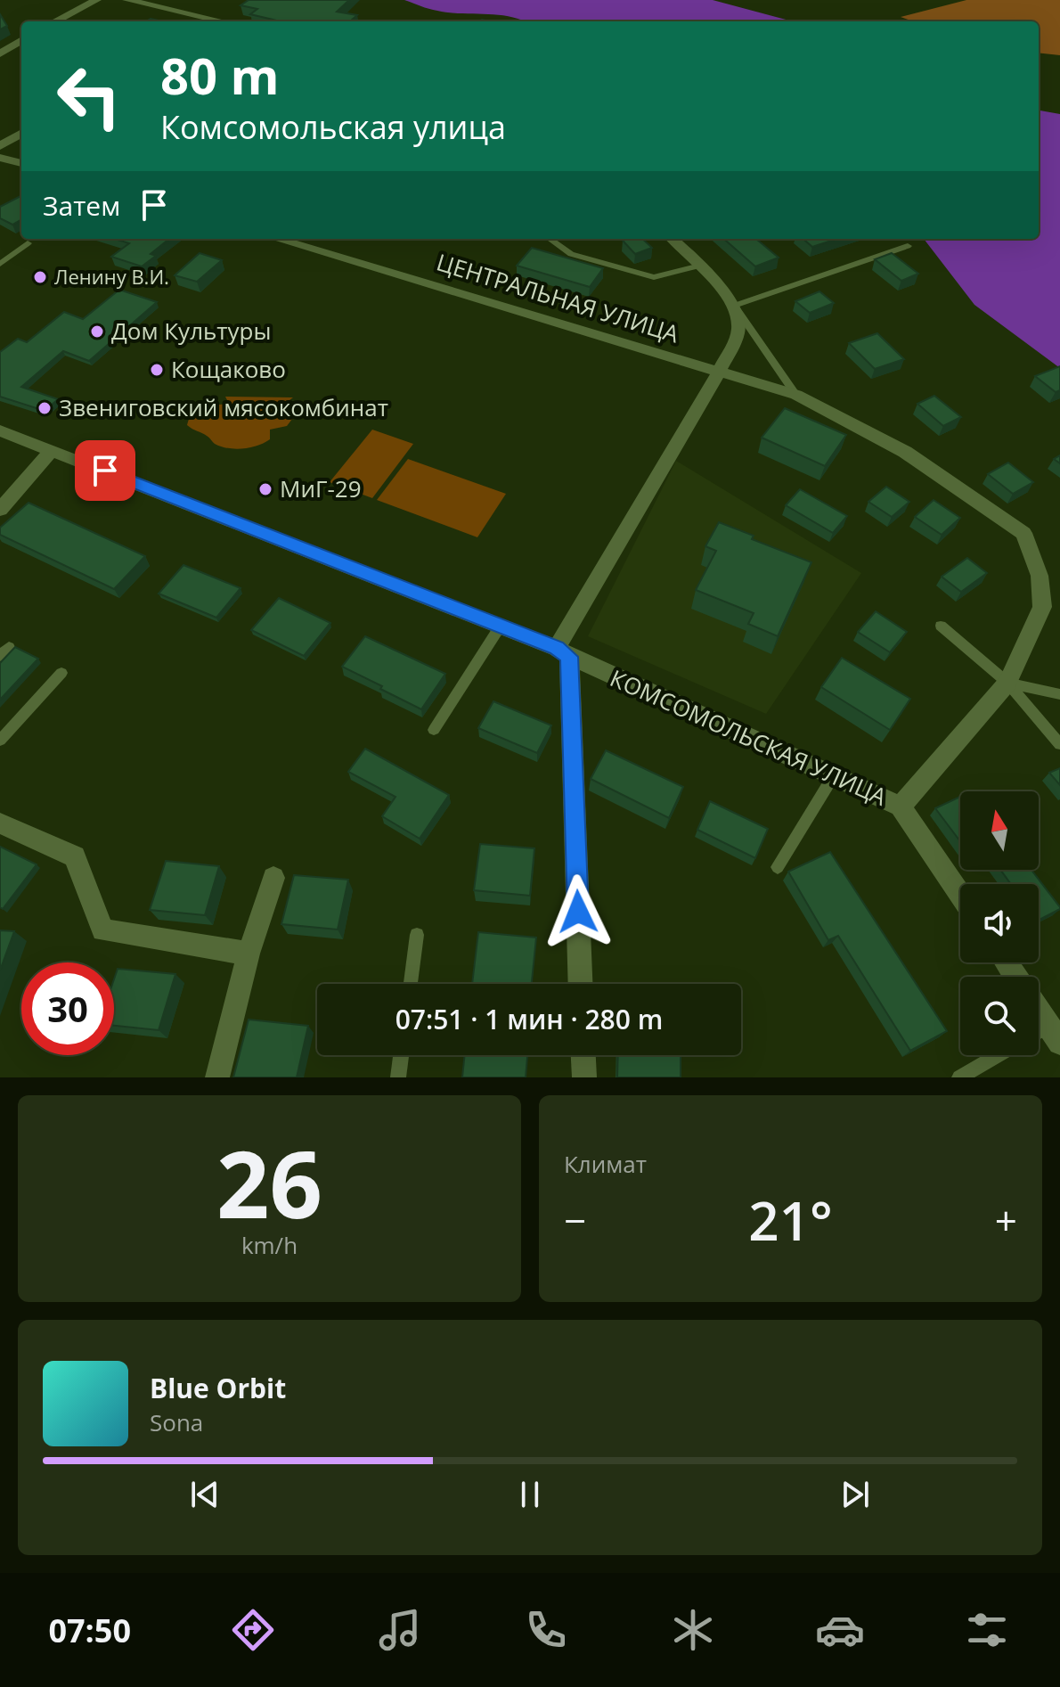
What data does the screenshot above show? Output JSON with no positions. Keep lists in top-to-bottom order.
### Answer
{
  "streets": {
    "street": ["ЦЕНТРАЛЬНАЯ УЛИЦА", "КОМСОМОЛЬСКАЯ УЛИЦА"]
  },
  "crossings": [
    ["ЦЕНТРАЛЬНАЯ УЛИЦА", "КОМСОМОЛЬСКАЯ УЛИЦА"]
  ],
  "places": [
    "Ленину В.И.",
    "Дом Культуры",
    "Кощаково",
    "Звениговский мясокомбинат",
    "МиГ-29"
  ],
  "north": "top",
  "page": {
    "turn": ["80 m", "Комсомольская улица"],
    "then": "Затем",
    "limit": "30",
    "trip": "07:51 · 1 мин · 280 m",
    "tile": [
      ["26", "km/h"],
      "Климат"
    ],
    "heat": ["−", "21°", "+"],
    "song": ["Blue Orbit", "Sona"],
    "tabs": "07:50"
  }
}
